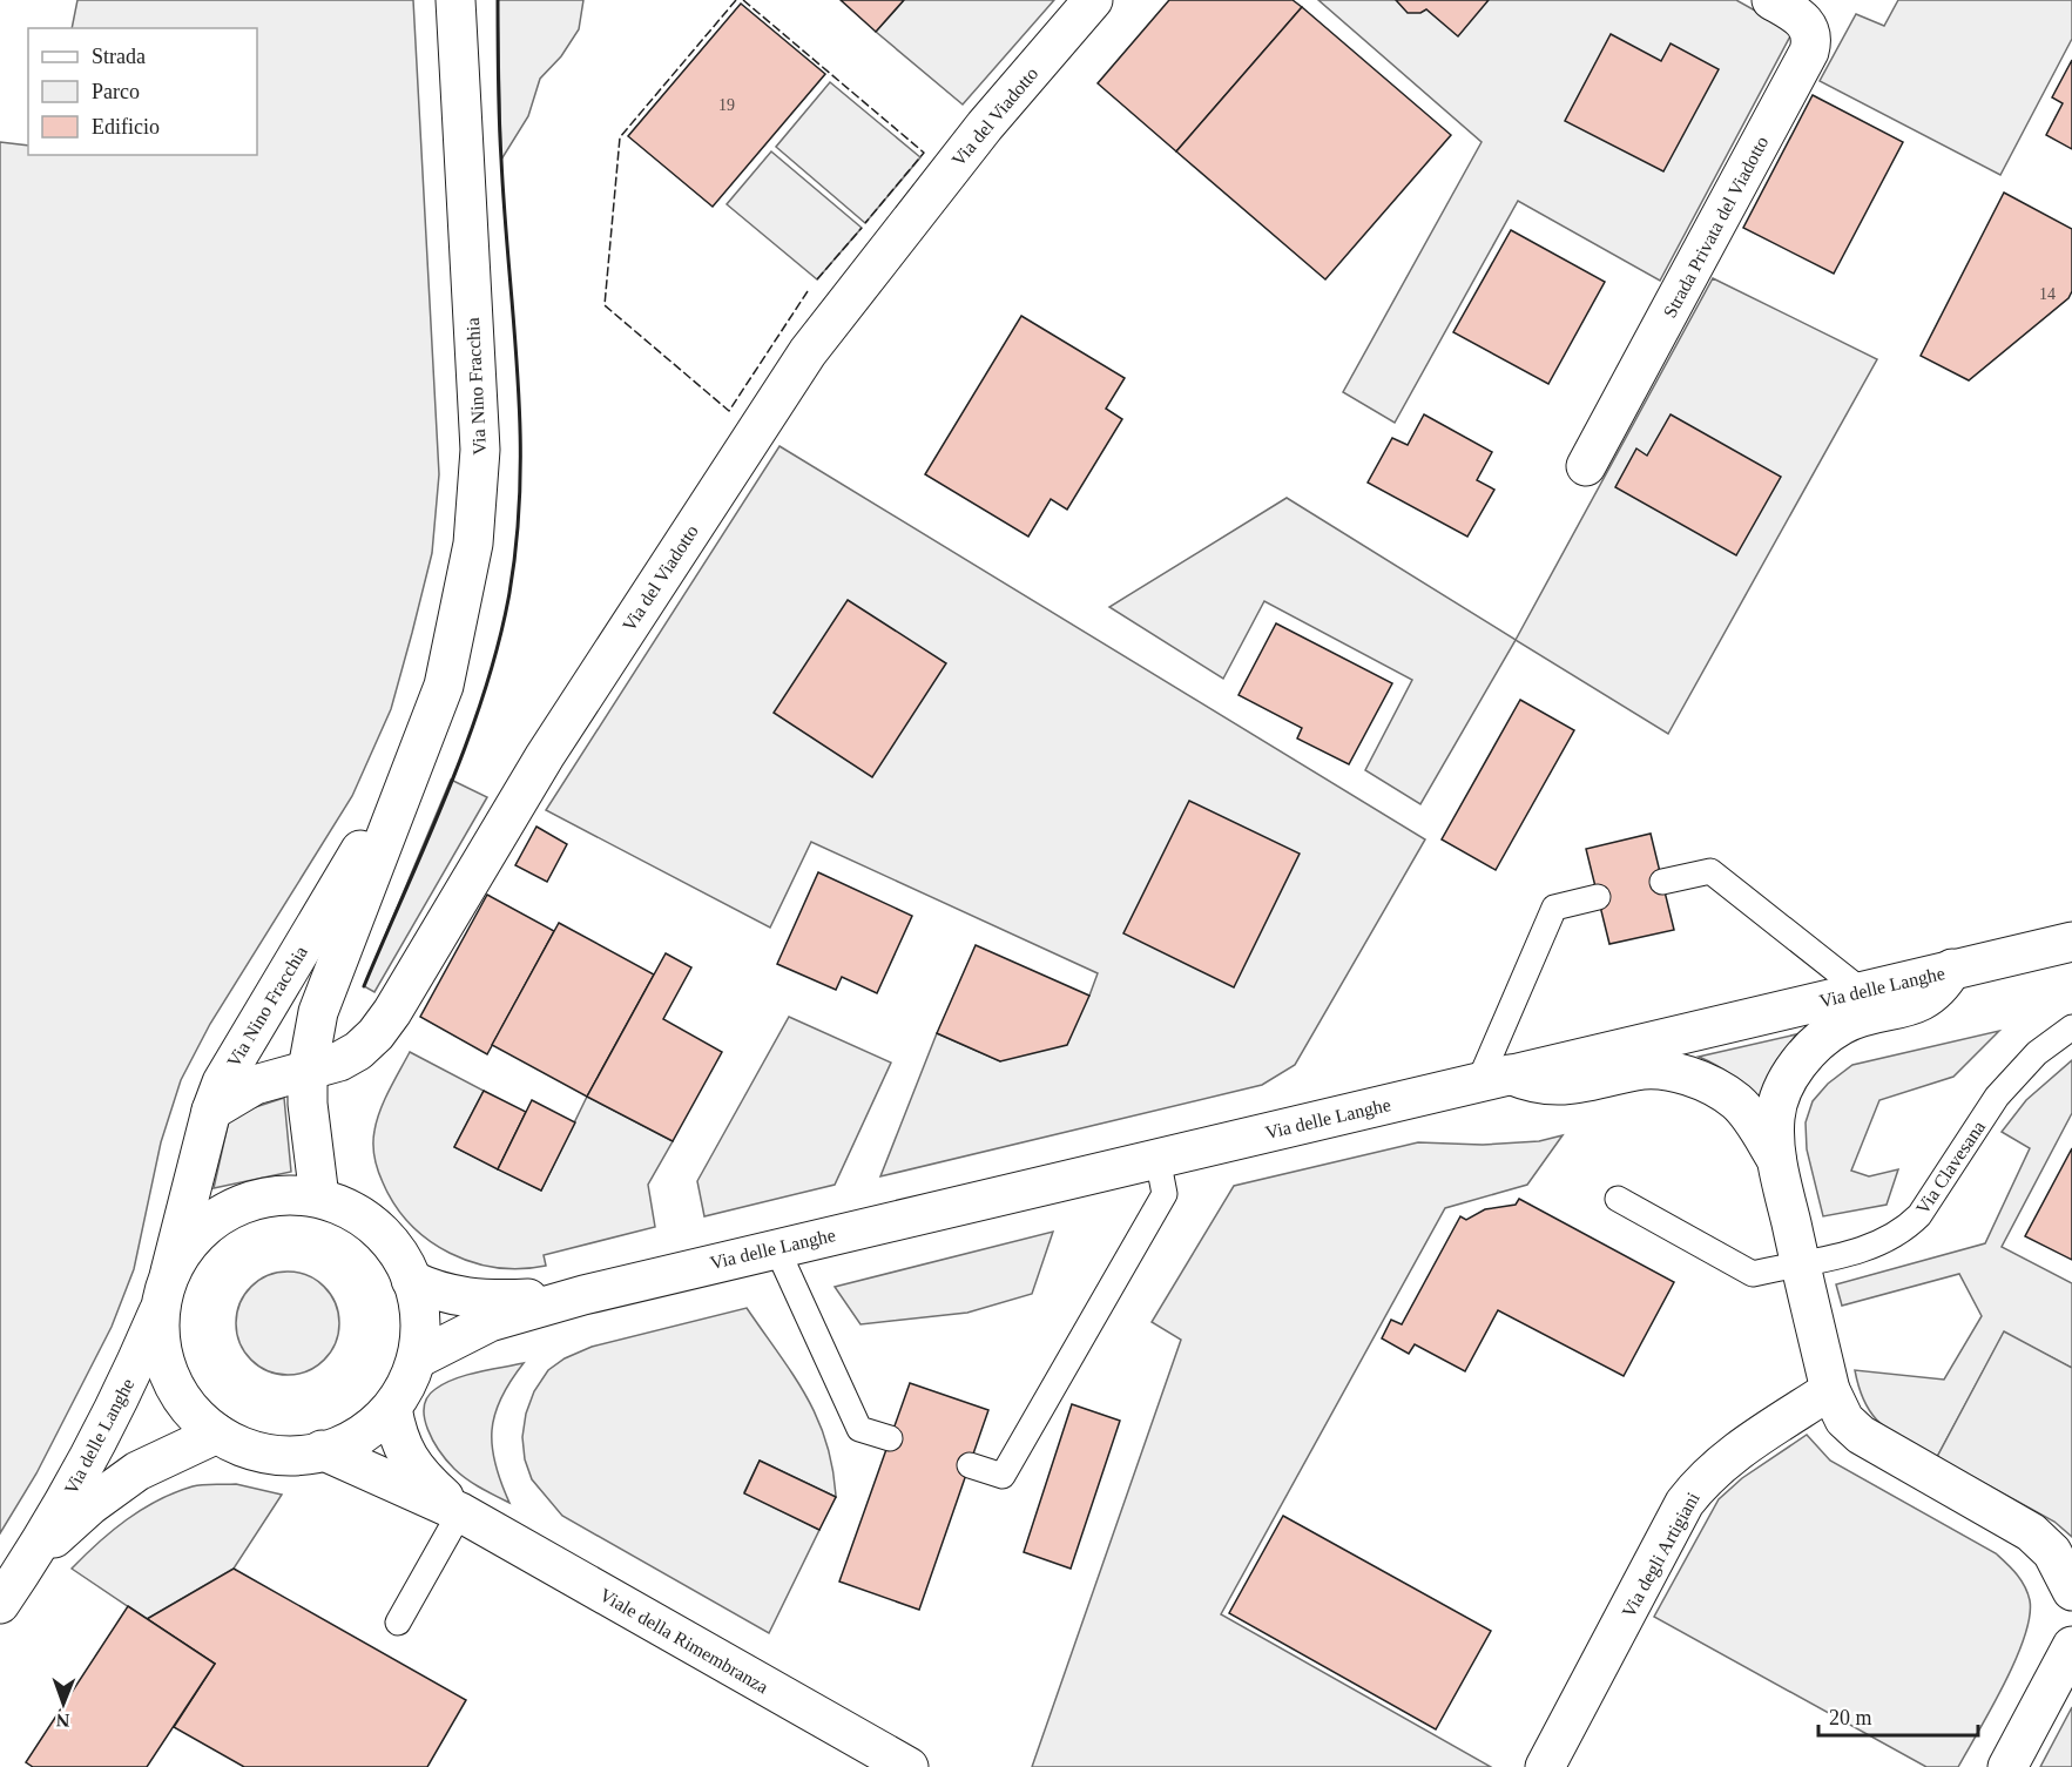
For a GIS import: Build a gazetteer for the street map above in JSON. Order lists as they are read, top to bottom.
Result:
{
  "streets": {
    "street": [
      "Via del Viadotto",
      "Strada Privata del Viadotto",
      "Via Nino Fracchia",
      "Via delle Langhe",
      "Via degli Artigiani",
      "Viale della Rimembranza"
    ],
    "lane": ["Via Clavesana"]
  },
  "crossings": [
    ["Via del Viadotto", "Via Nino Fracchia"],
    ["Via Nino Fracchia", "Via delle Langhe"]
  ],
  "house_numbers": ["19", "14"],
  "legend": ["Strada", "Parco", "Edificio"],
  "scale_bar": "20 m",
  "north": "bottom"
}
